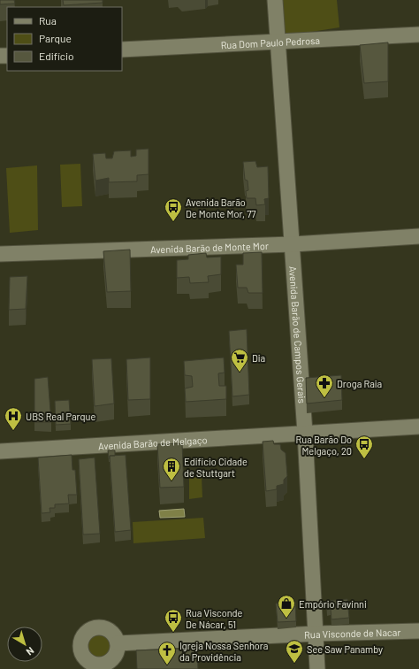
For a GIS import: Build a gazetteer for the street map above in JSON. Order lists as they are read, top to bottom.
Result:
{
  "streets": {
    "street": [
      "Rua Dom Paulo Pedrosa",
      "Avenida Barão de Monte Mor",
      "Avenida Barão de Campos Gerais",
      "Avenida Barão de Melgaço",
      "Rua Visconde de Nacar"
    ]
  },
  "crossings": [
    ["Rua Dom Paulo Pedrosa", "Avenida Barão de Campos Gerais"],
    ["Avenida Barão de Monte Mor", "Avenida Barão de Campos Gerais"],
    ["Avenida Barão de Campos Gerais", "Avenida Barão de Melgaço"],
    ["Avenida Barão de Campos Gerais", "Rua Visconde de Nacar"]
  ],
  "places": {
    "bus stop": ["Avenida Barão De Monte Mor, 77", "Rua Barão Do Melgaço, 20", "Rua Visconde De Nácar, 51"],
    "supermarket": ["Dia"],
    "pharmacy": ["Droga Raia"],
    "hospital": ["UBS Real Parque"],
    "building": ["Edificio Cidade de Stuttgart"],
    "shop": ["Empório Favinni"],
    "school or university": ["See Saw Panamby"],
    "church": ["Igreja Nossa Senhora da Providência"]
  },
  "legend": ["Rua", "Parque", "Edifício"],
  "north": "bottom right"
}
